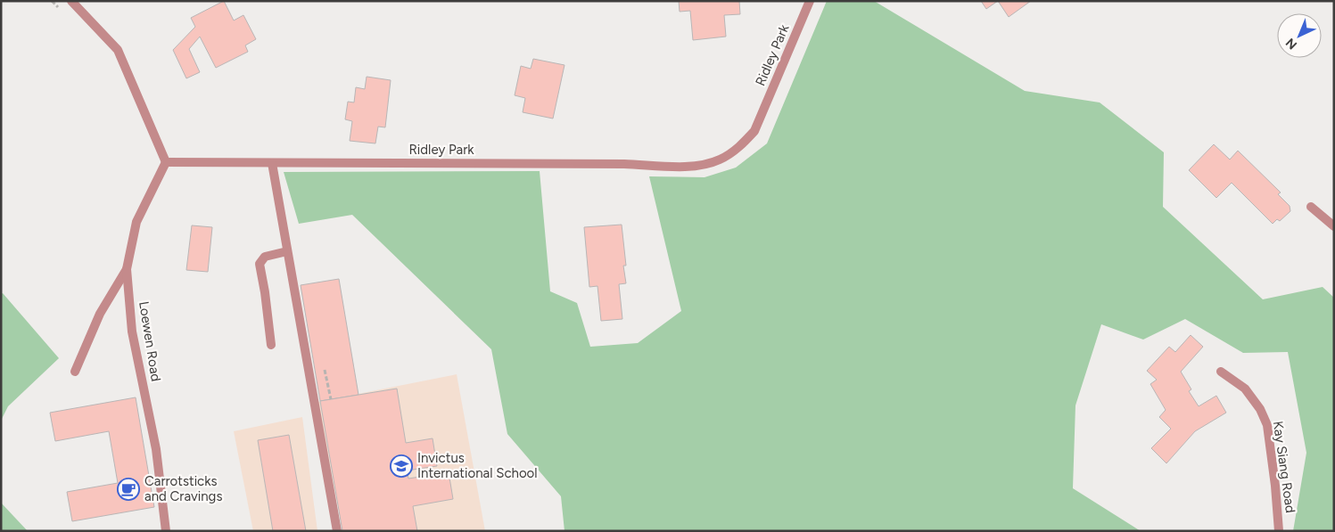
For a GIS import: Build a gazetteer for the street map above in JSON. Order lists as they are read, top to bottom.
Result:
{
  "streets": {
    "street": ["Ridley Park", "Loewen Road", "Kay Siang Road"]
  },
  "crossings": [
    ["Ridley Park", "Loewen Road"]
  ],
  "places": {
    "school or university": ["Invictus International School"],
    "cafe": ["Carrotsticks and Cravings"]
  },
  "north": "bottom left"
}
